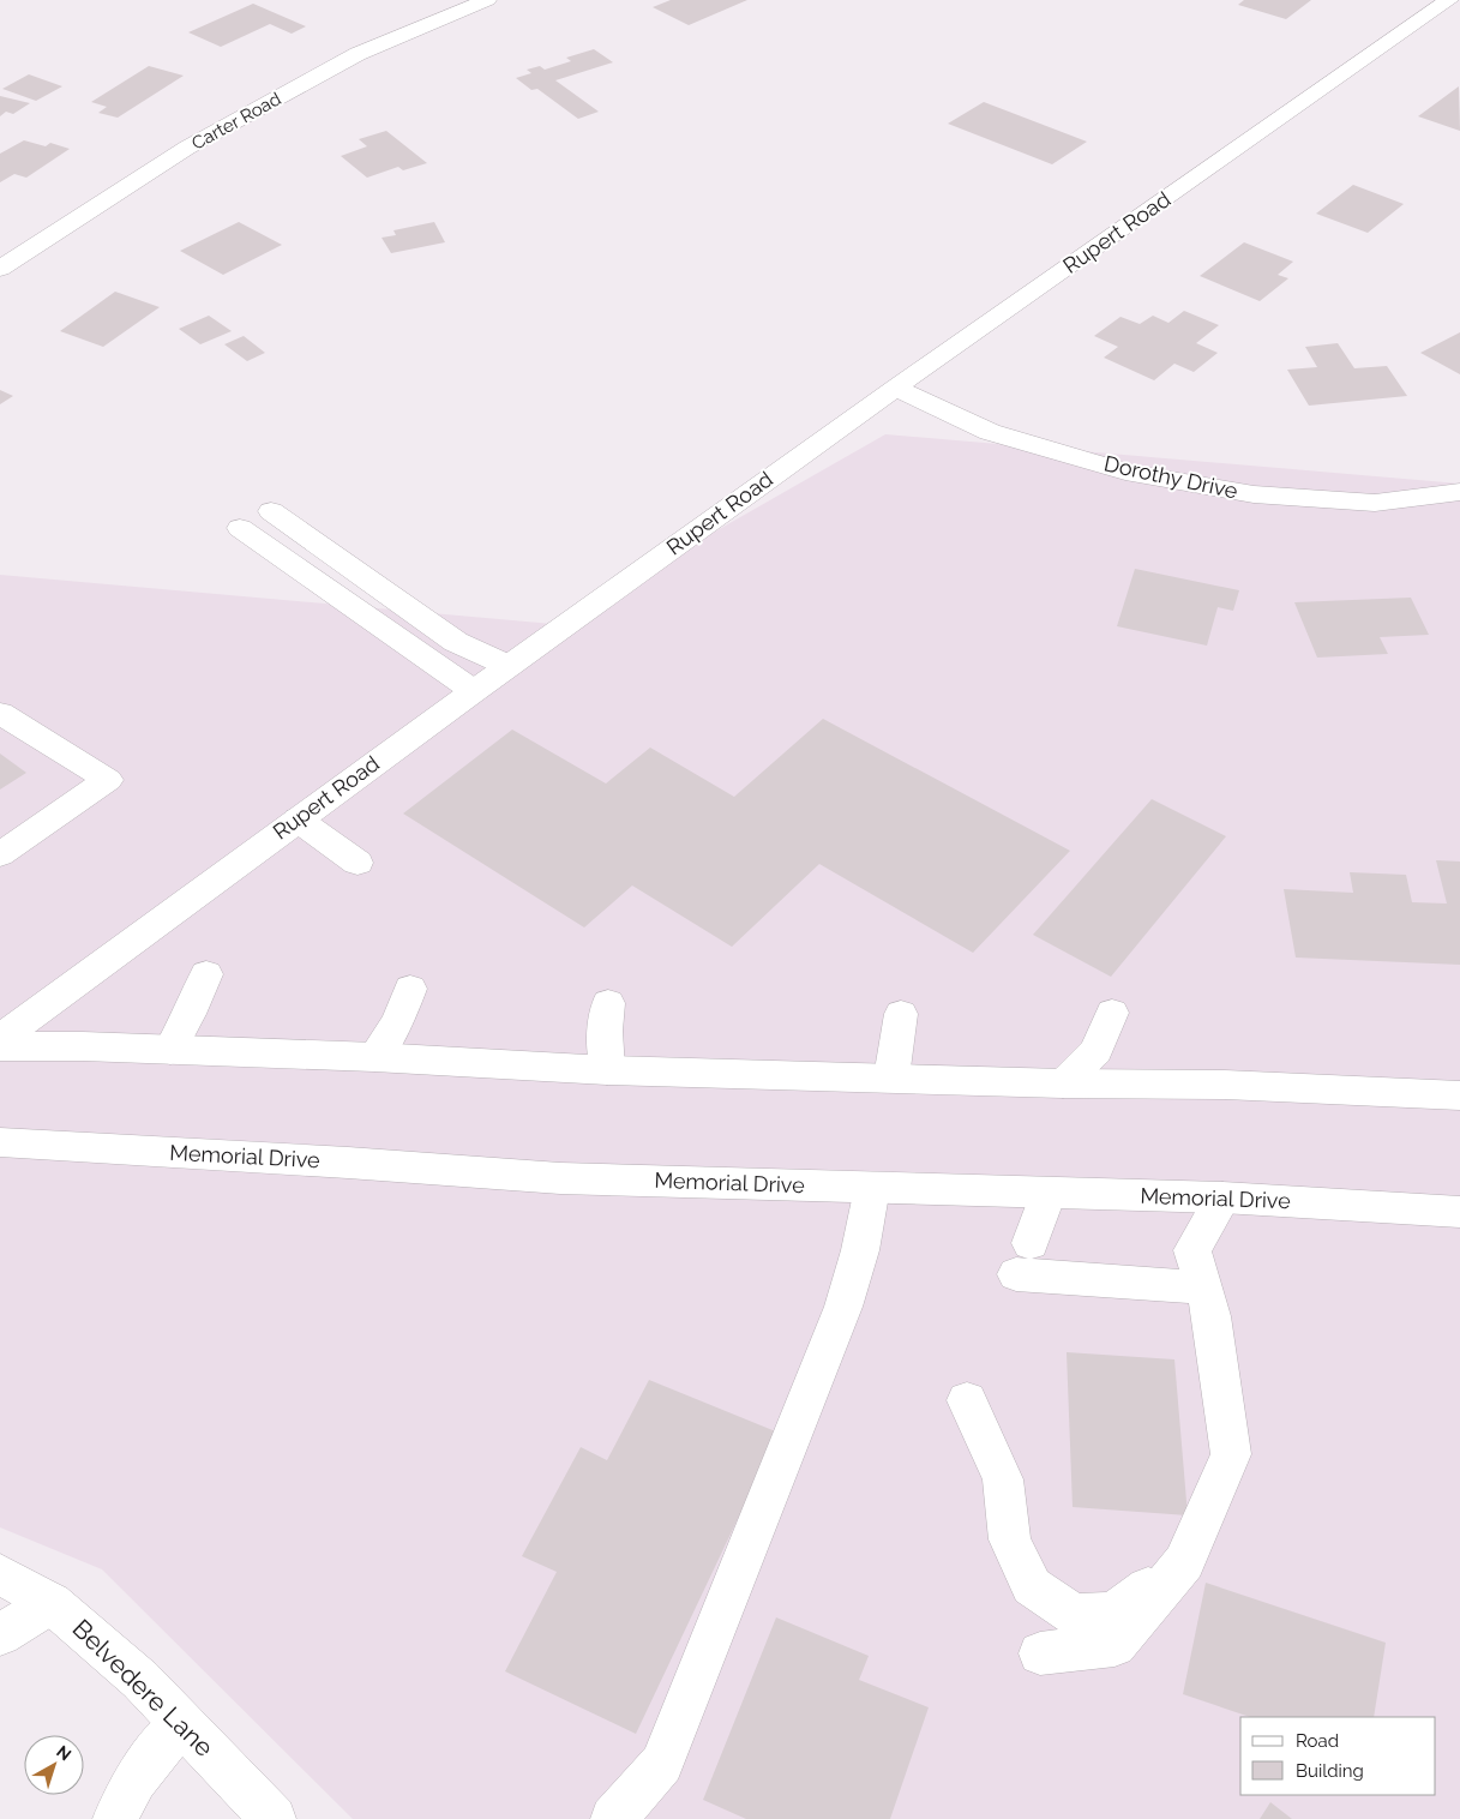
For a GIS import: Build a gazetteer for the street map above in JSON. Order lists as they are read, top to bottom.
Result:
{
  "streets": {
    "street": [
      "Carter Road",
      "Rupert Road",
      "Dorothy Drive",
      "Memorial Drive",
      "Belvedere Lane"
    ]
  },
  "crossings": [
    ["Rupert Road", "Dorothy Drive"]
  ],
  "legend": ["Road", "Building"],
  "north": "top right"
}
